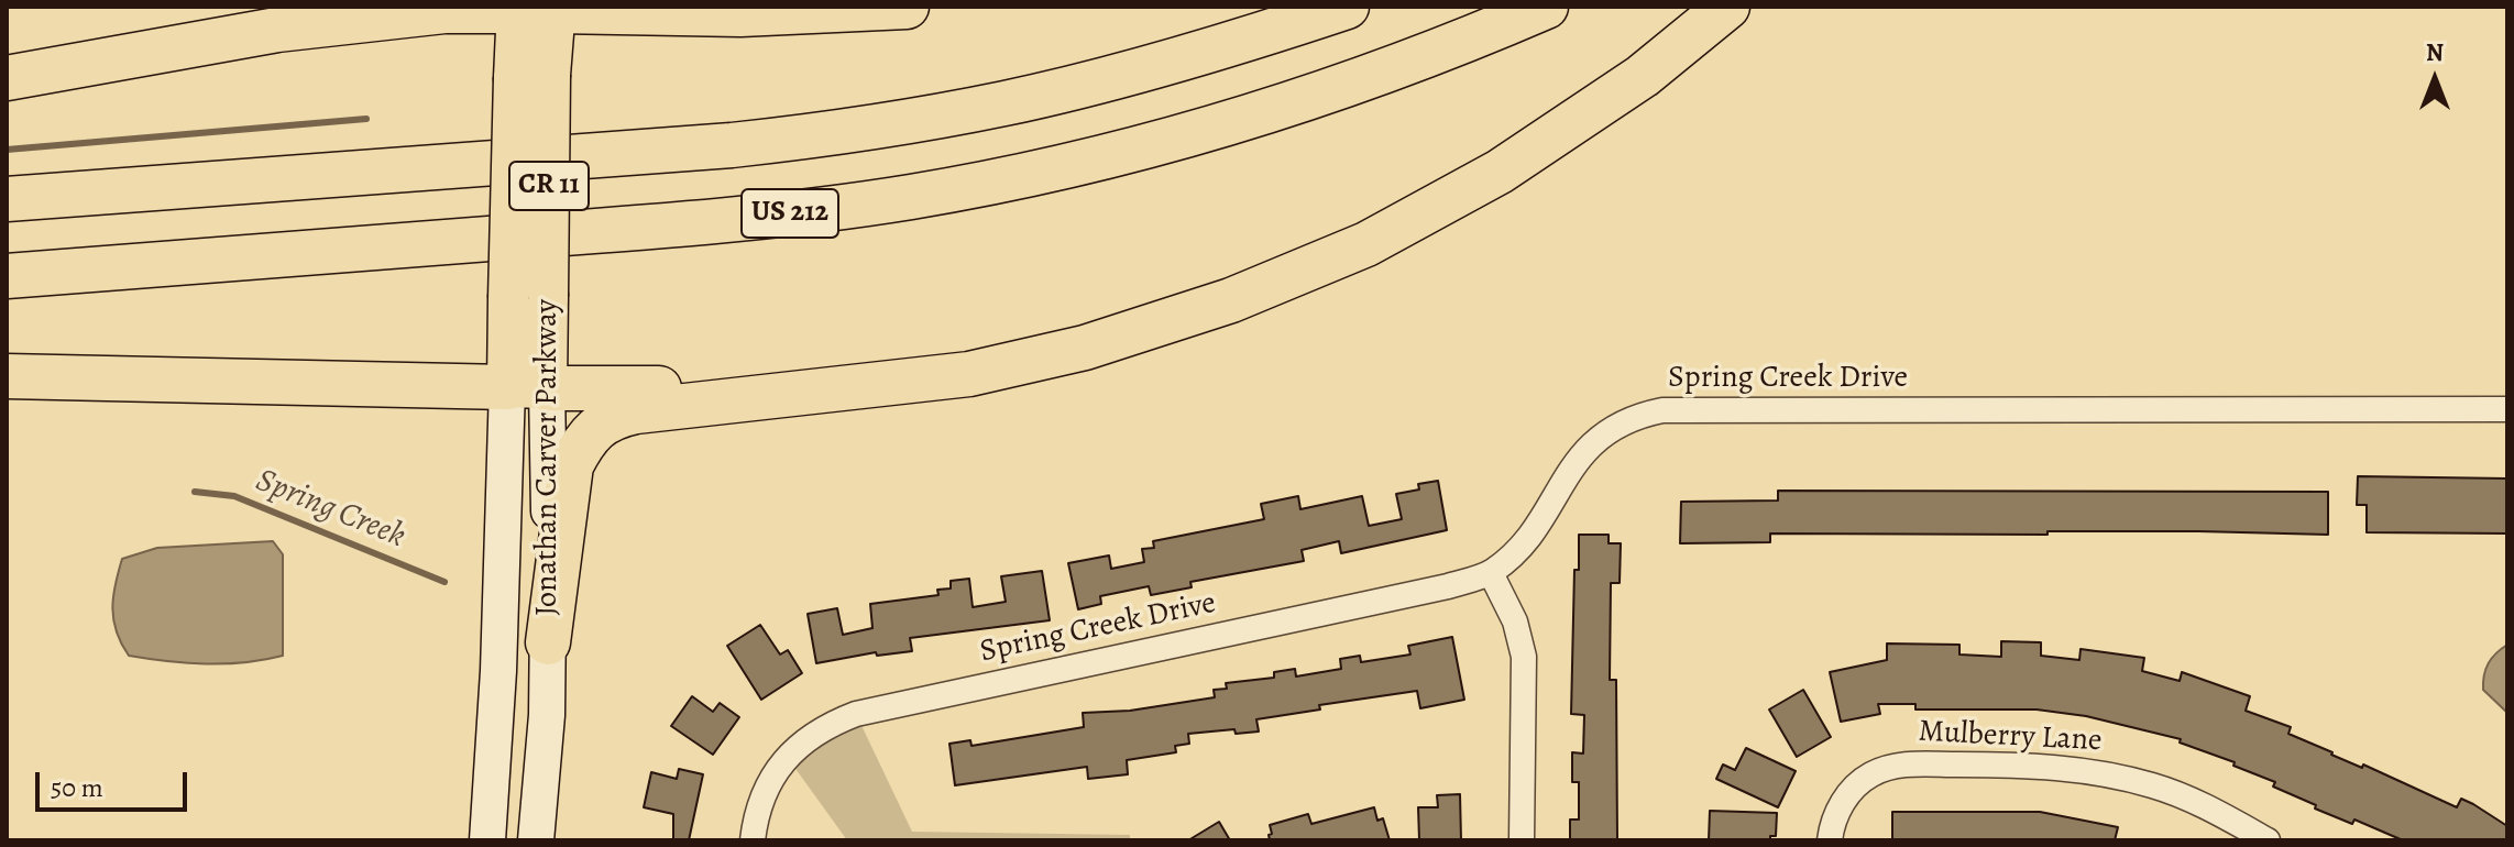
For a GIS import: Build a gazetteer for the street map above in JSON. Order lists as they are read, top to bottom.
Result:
{
  "streets": {
    "highway": ["US 212"],
    "main road": ["CR 11", "Jonathan Carver Parkway"],
    "street": ["Spring Creek Drive", "Mulberry Lane"]
  },
  "crossings": [
    ["CR 11", "Jonathan Carver Parkway"]
  ],
  "water": ["Spring Creek"],
  "scale_bar": "50 m",
  "north": "top"
}
